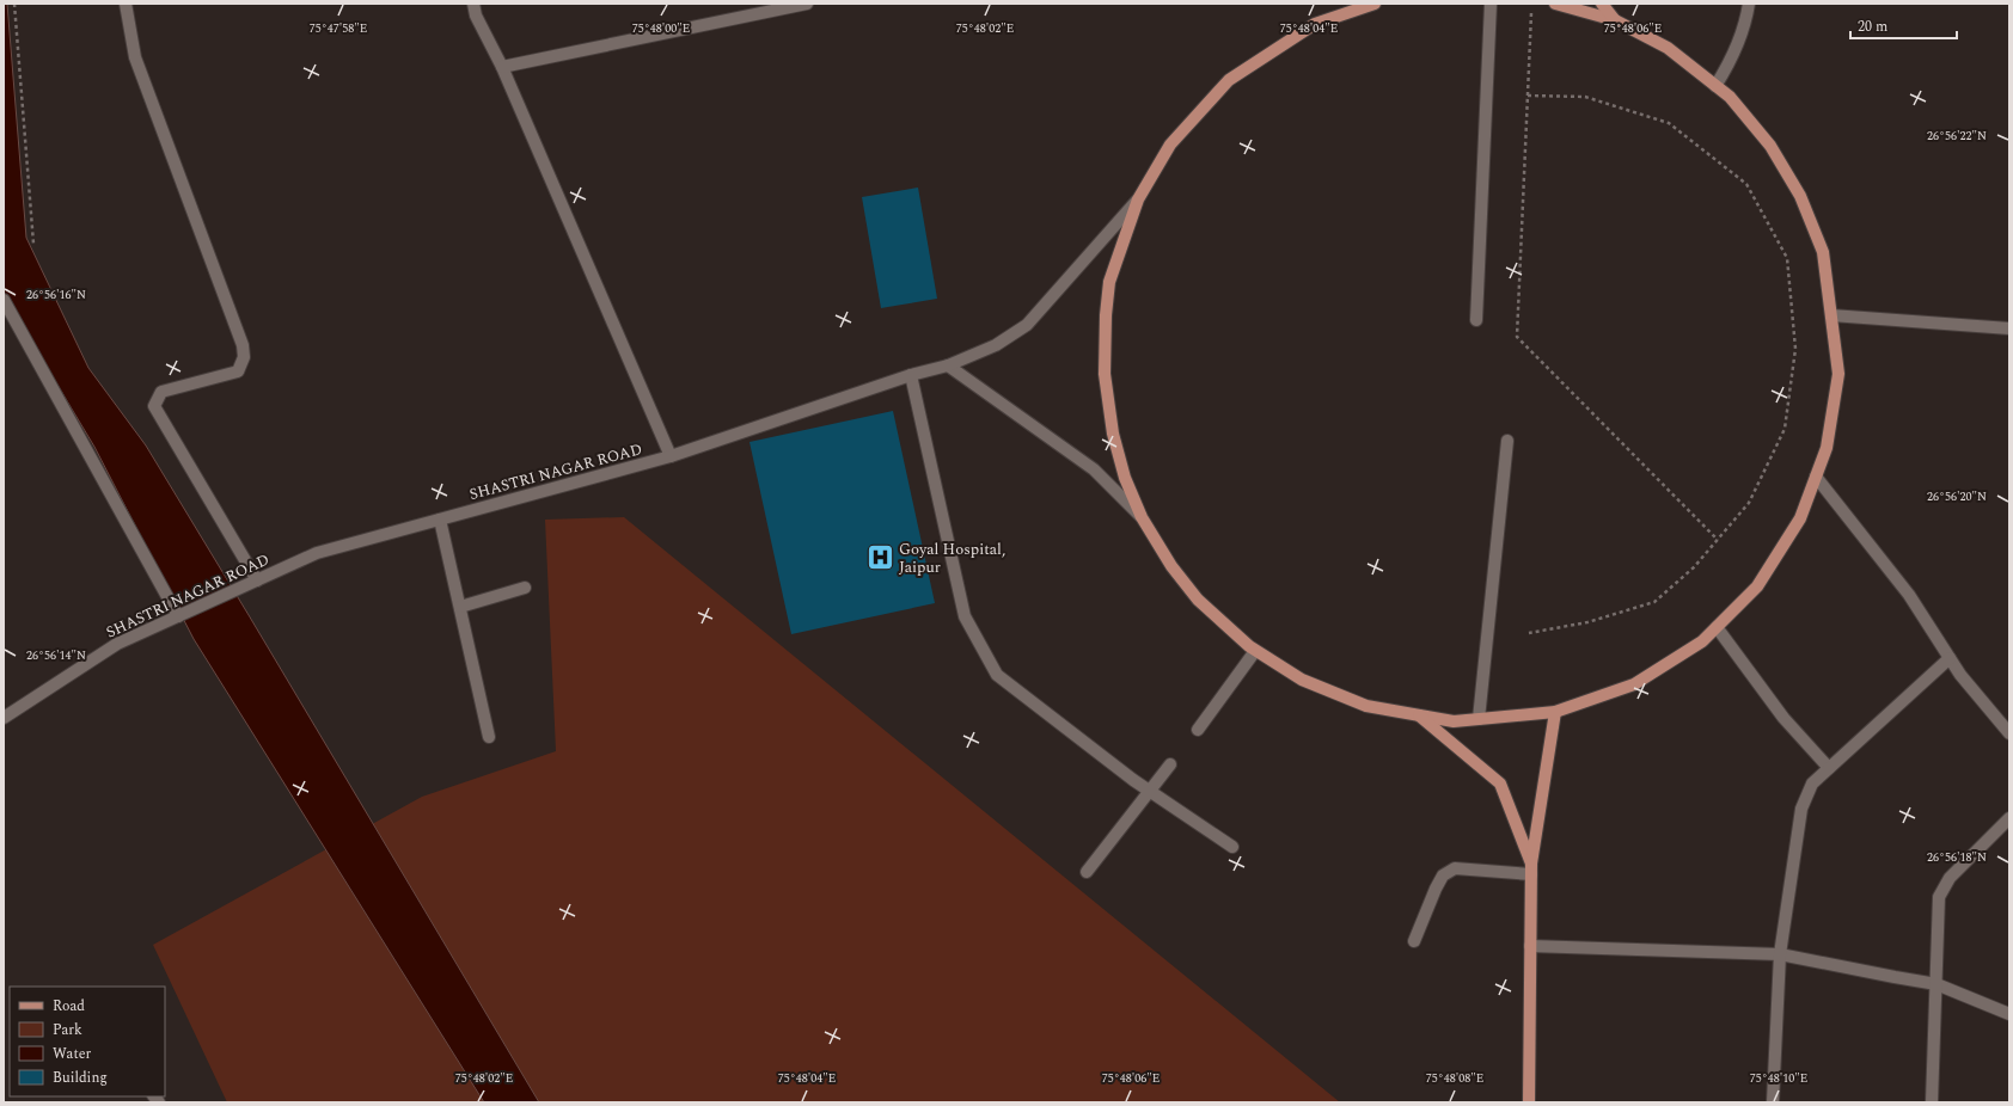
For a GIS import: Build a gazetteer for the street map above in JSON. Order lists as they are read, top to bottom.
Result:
{
  "streets": {
    "street": ["SHASTRI NAGAR ROAD"]
  },
  "places": {
    "hospital": ["Goyal Hospital, Jaipur"]
  },
  "legend": [
    "Road",
    "Park",
    "Water",
    "Building"
  ],
  "scale_bar": "20 m",
  "coordinates": [
    "75°47'58\"E",
    "75°48'00\"E",
    "75°48'02\"E",
    "75°48'04\"E",
    "75°48'06\"E",
    "26°56'22\"N",
    "26°56'16\"N",
    "26°56'20\"N",
    "26°56'14\"N",
    "26°56'18\"N",
    "75°48'08\"E",
    "75°48'10\"E"
  ]
}
